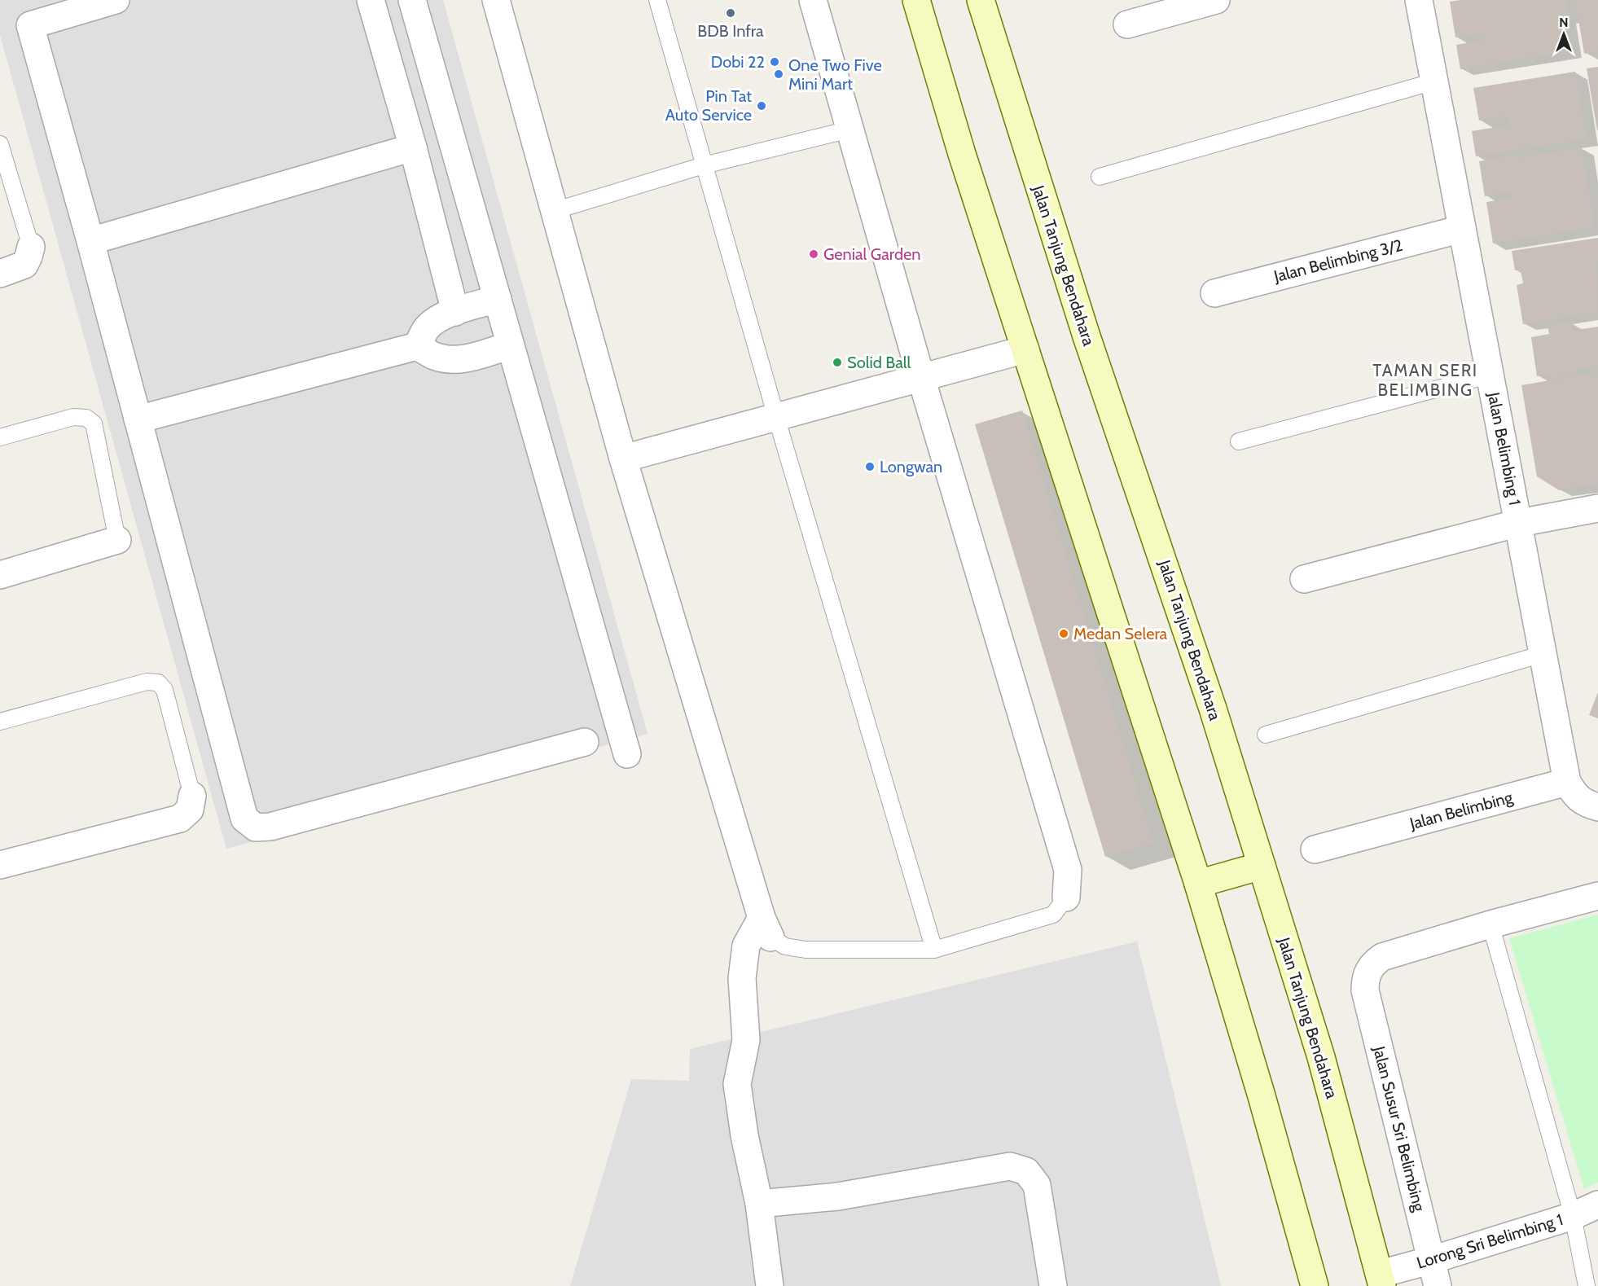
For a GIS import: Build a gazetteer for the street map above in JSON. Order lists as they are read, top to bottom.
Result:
{
  "streets": {
    "main road": ["Jalan Tanjung Bendahara"],
    "street": [
      "Jalan Belimbing 3/2",
      "Jalan Belimbing 1",
      "Jalan Belimbing",
      "Jalan Susur Sri Belimbing",
      "Lorong Sri Belimbing 1"
    ]
  },
  "crossings": [
    ["Jalan Belimbing 3/2", "Jalan Belimbing 1"],
    ["Jalan Tanjung Bendahara", "Lorong Sri Belimbing 1"],
    ["Jalan Belimbing 1", "Jalan Belimbing"],
    ["Jalan Susur Sri Belimbing", "Lorong Sri Belimbing 1"]
  ],
  "districts": ["TAMAN SERI BELIMBING"],
  "places": [
    "BDB Infra",
    "Dobi 22",
    "One Two Five Mini Mart",
    "Pin Tat Auto Service",
    "Genial Garden",
    "Solid Ball",
    "Longwan",
    "Medan Selera"
  ],
  "north": "top"
}
